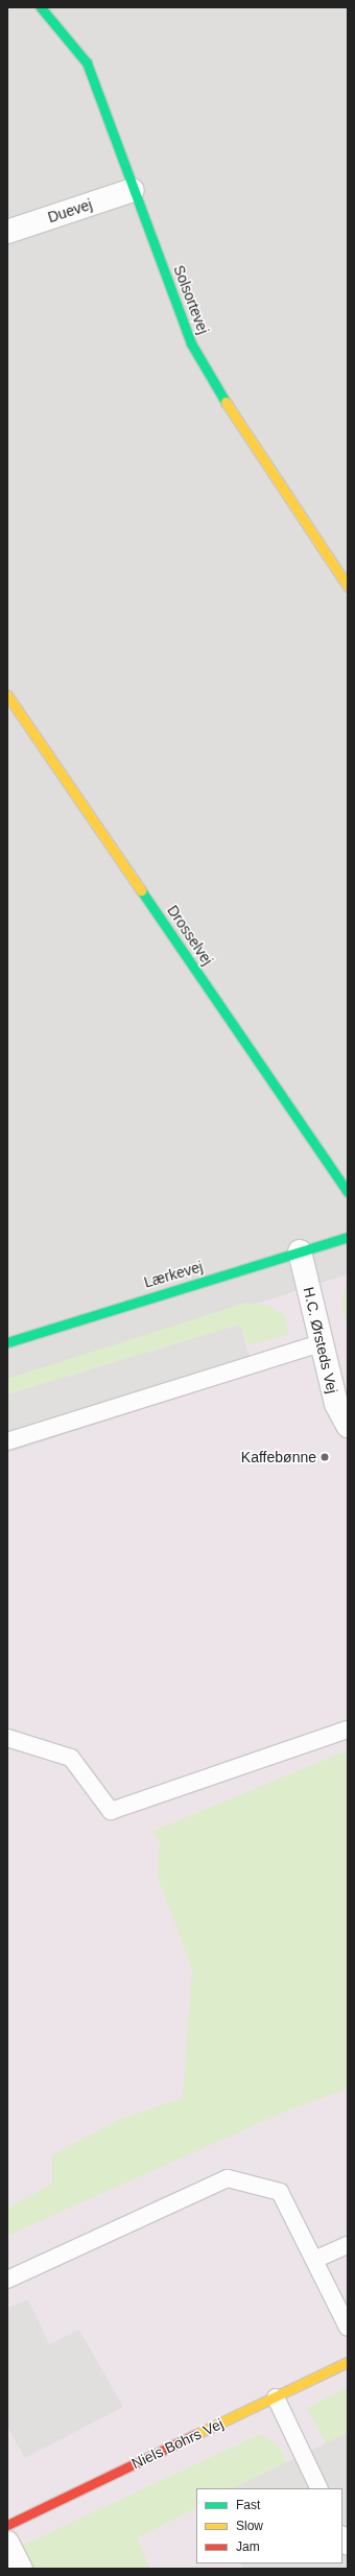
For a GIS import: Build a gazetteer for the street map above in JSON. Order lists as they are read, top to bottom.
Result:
{
  "streets": {
    "street": [
      "Duevej",
      "Solsortevej",
      "Drosselvej",
      "Lærkevej",
      "H.C. Ørsteds Vej",
      "Niels Bohrs Vej"
    ]
  },
  "crossings": [
    ["Duevej", "Solsortevej"],
    ["Lærkevej", "H.C. Ørsteds Vej"]
  ],
  "places": ["Kaffebønne"],
  "legend": ["Fast", "Slow", "Jam"]
}
